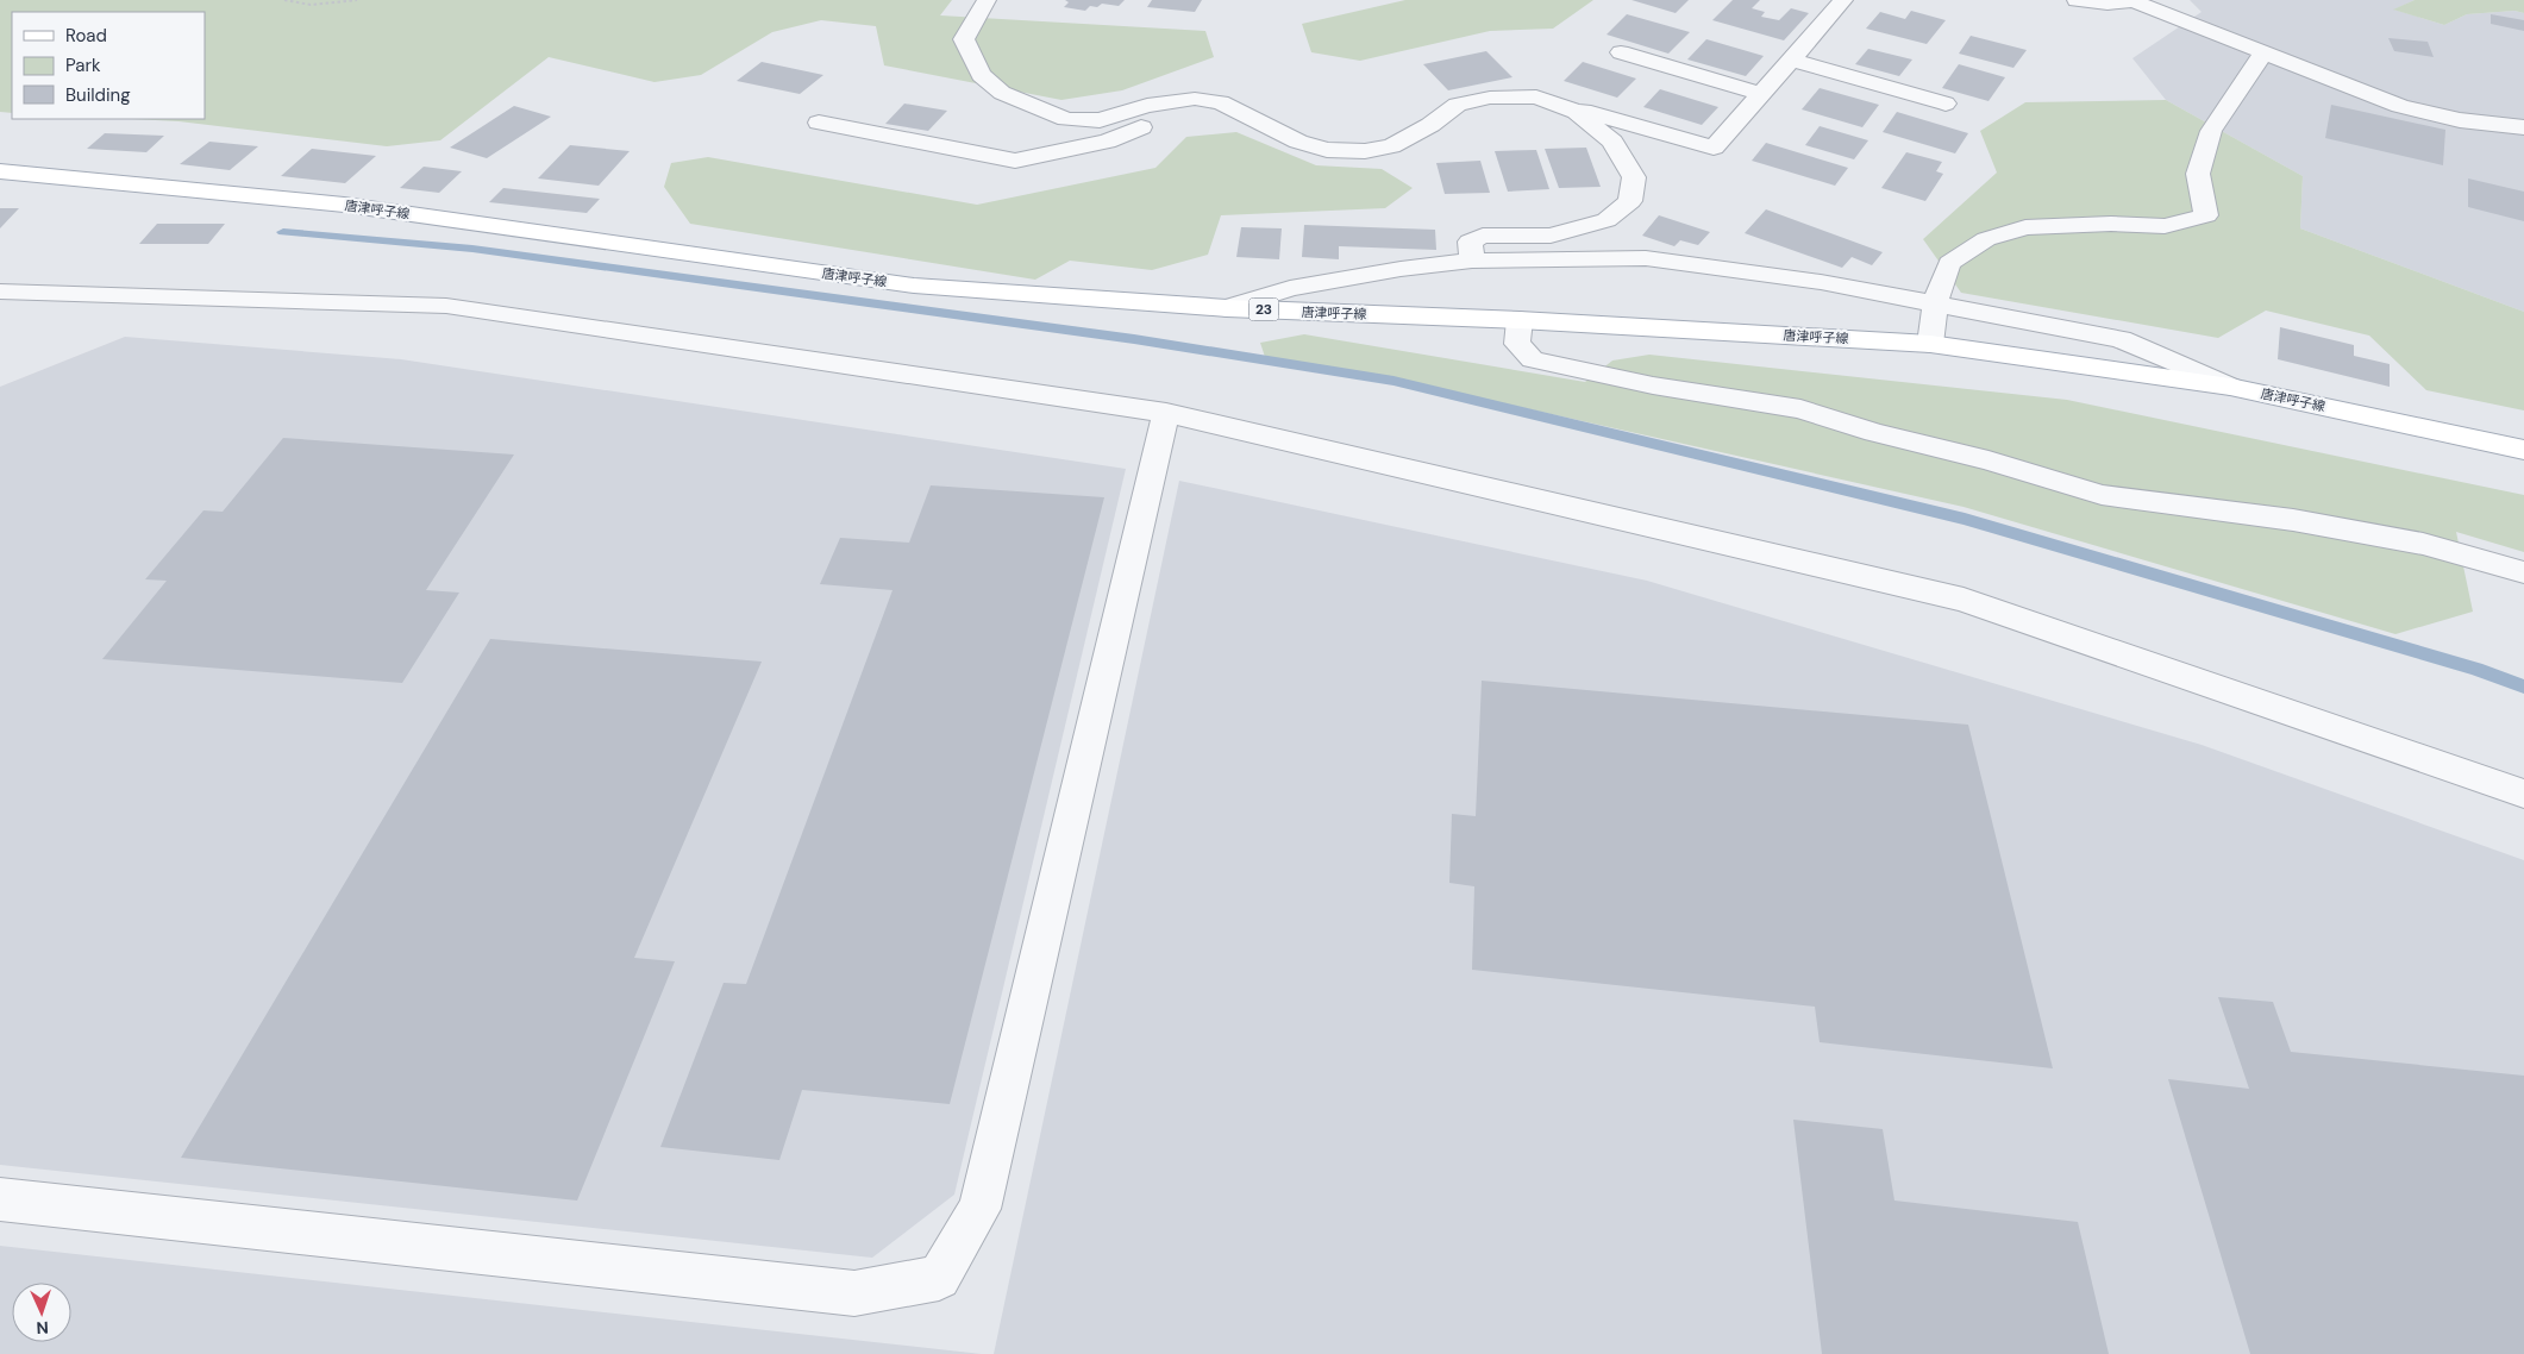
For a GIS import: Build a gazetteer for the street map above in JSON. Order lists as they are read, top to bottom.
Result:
{
  "streets": {
    "main road": ["唐津呼子線", "23"]
  },
  "legend": ["Road", "Park", "Building"],
  "north": "bottom"
}
